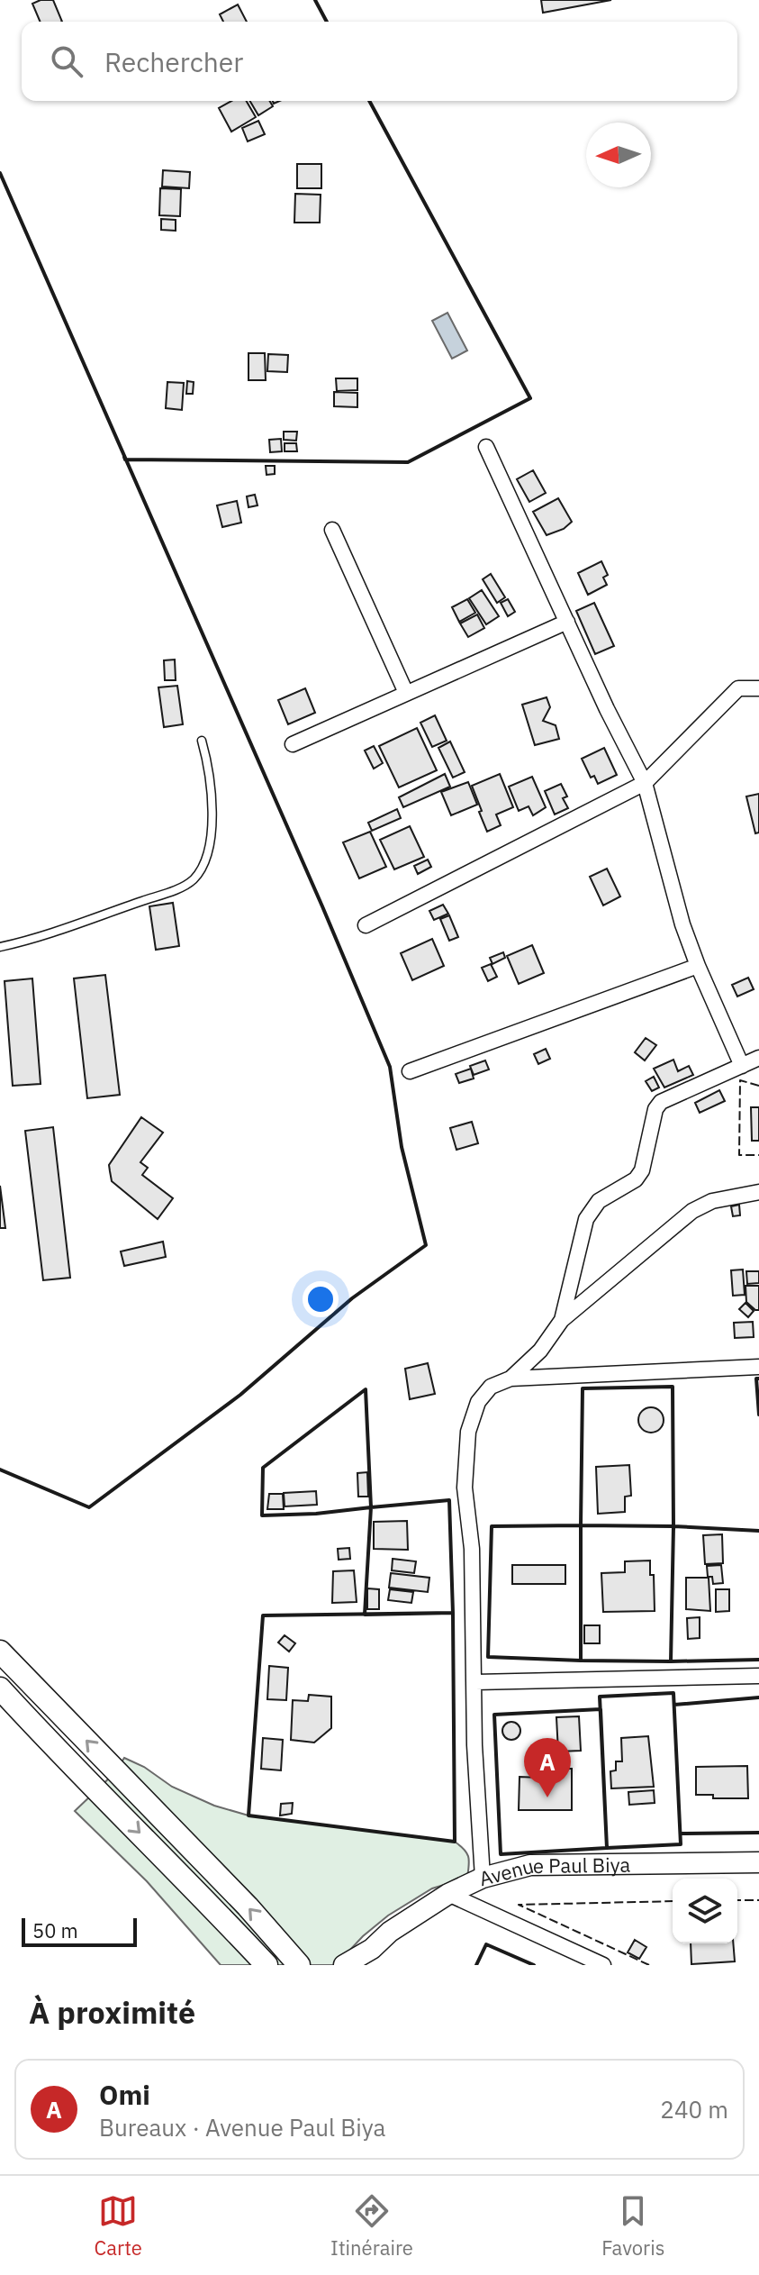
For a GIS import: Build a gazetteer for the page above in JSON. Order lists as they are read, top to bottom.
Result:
{
  "streets": {
    "main road": ["Avenue Paul Biya"]
  },
  "scale_bar": "50 m",
  "north": "left",
  "page": {
    "search": "Rechercher",
    "pins": "A",
    "scale": "50 m",
    "heading": "À proximité",
    "list": [
      {
        "mark": "A",
        "name": "Omi",
        "note": "Bureaux · Avenue Paul Biya",
        "value": "240 m"
      }
    ],
    "nav": ["Carte", "Itinéraire", "Favoris"]
  }
}
